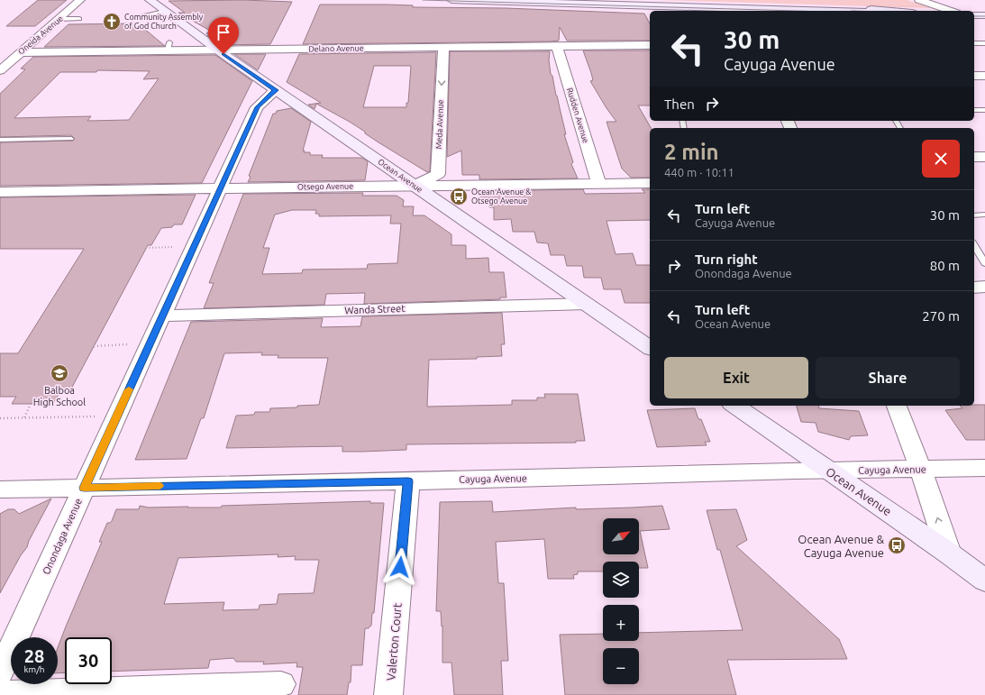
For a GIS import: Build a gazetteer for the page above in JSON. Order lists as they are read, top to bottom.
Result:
{
  "streets": {
    "main road": ["Ocean Avenue"],
    "street": [
      "Oneida Avenue",
      "Delano Avenue",
      "Rudden Avenue",
      "Meda Avenue",
      "Otsego Avenue",
      "Wanda Street",
      "Cayuga Avenue",
      "Onondaga Avenue",
      "Valerton Court"
    ]
  },
  "crossings": [
    ["Oneida Avenue", "Delano Avenue"],
    ["Delano Avenue", "Rudden Avenue"],
    ["Delano Avenue", "Meda Avenue"],
    ["Delano Avenue", "Ocean Avenue"],
    ["Rudden Avenue", "Otsego Avenue"],
    ["Meda Avenue", "Ocean Avenue"],
    ["Meda Avenue", "Otsego Avenue"],
    ["Ocean Avenue", "Otsego Avenue"],
    ["Ocean Avenue", "Wanda Street"],
    ["Ocean Avenue", "Cayuga Avenue"],
    ["Ocean Avenue", "Onondaga Avenue"],
    ["Otsego Avenue", "Onondaga Avenue"],
    ["Wanda Street", "Onondaga Avenue"],
    ["Cayuga Avenue", "Onondaga Avenue"],
    ["Cayuga Avenue", "Valerton Court"]
  ],
  "one_way": ["Meda Avenue"],
  "places": {
    "church": ["Community Assembly of God Church"],
    "bus stop": ["Ocean Avenue & Otsego Avenue", "Ocean Avenue & Cayuga Avenue"],
    "school or university": ["Balboa High School"]
  },
  "north": "top right",
  "page": {
    "turn": ["30 m", "Cayuga Avenue"],
    "then": "Then",
    "heading": ["2 min", "440 m · 10:11"],
    "list": [
      {
        "name": "Turn left",
        "note": "Cayuga Avenue",
        "value": "30 m"
      },
      {
        "name": "Turn right",
        "note": "Onondaga Avenue",
        "value": "80 m"
      },
      {
        "name": "Turn left",
        "note": "Ocean Avenue",
        "value": "270 m"
      }
    ],
    "buttons": ["Exit", "Share"],
    "map_buttons": ["+", "−"],
    "speed": "28 km/h",
    "limit": "30"
  }
}
